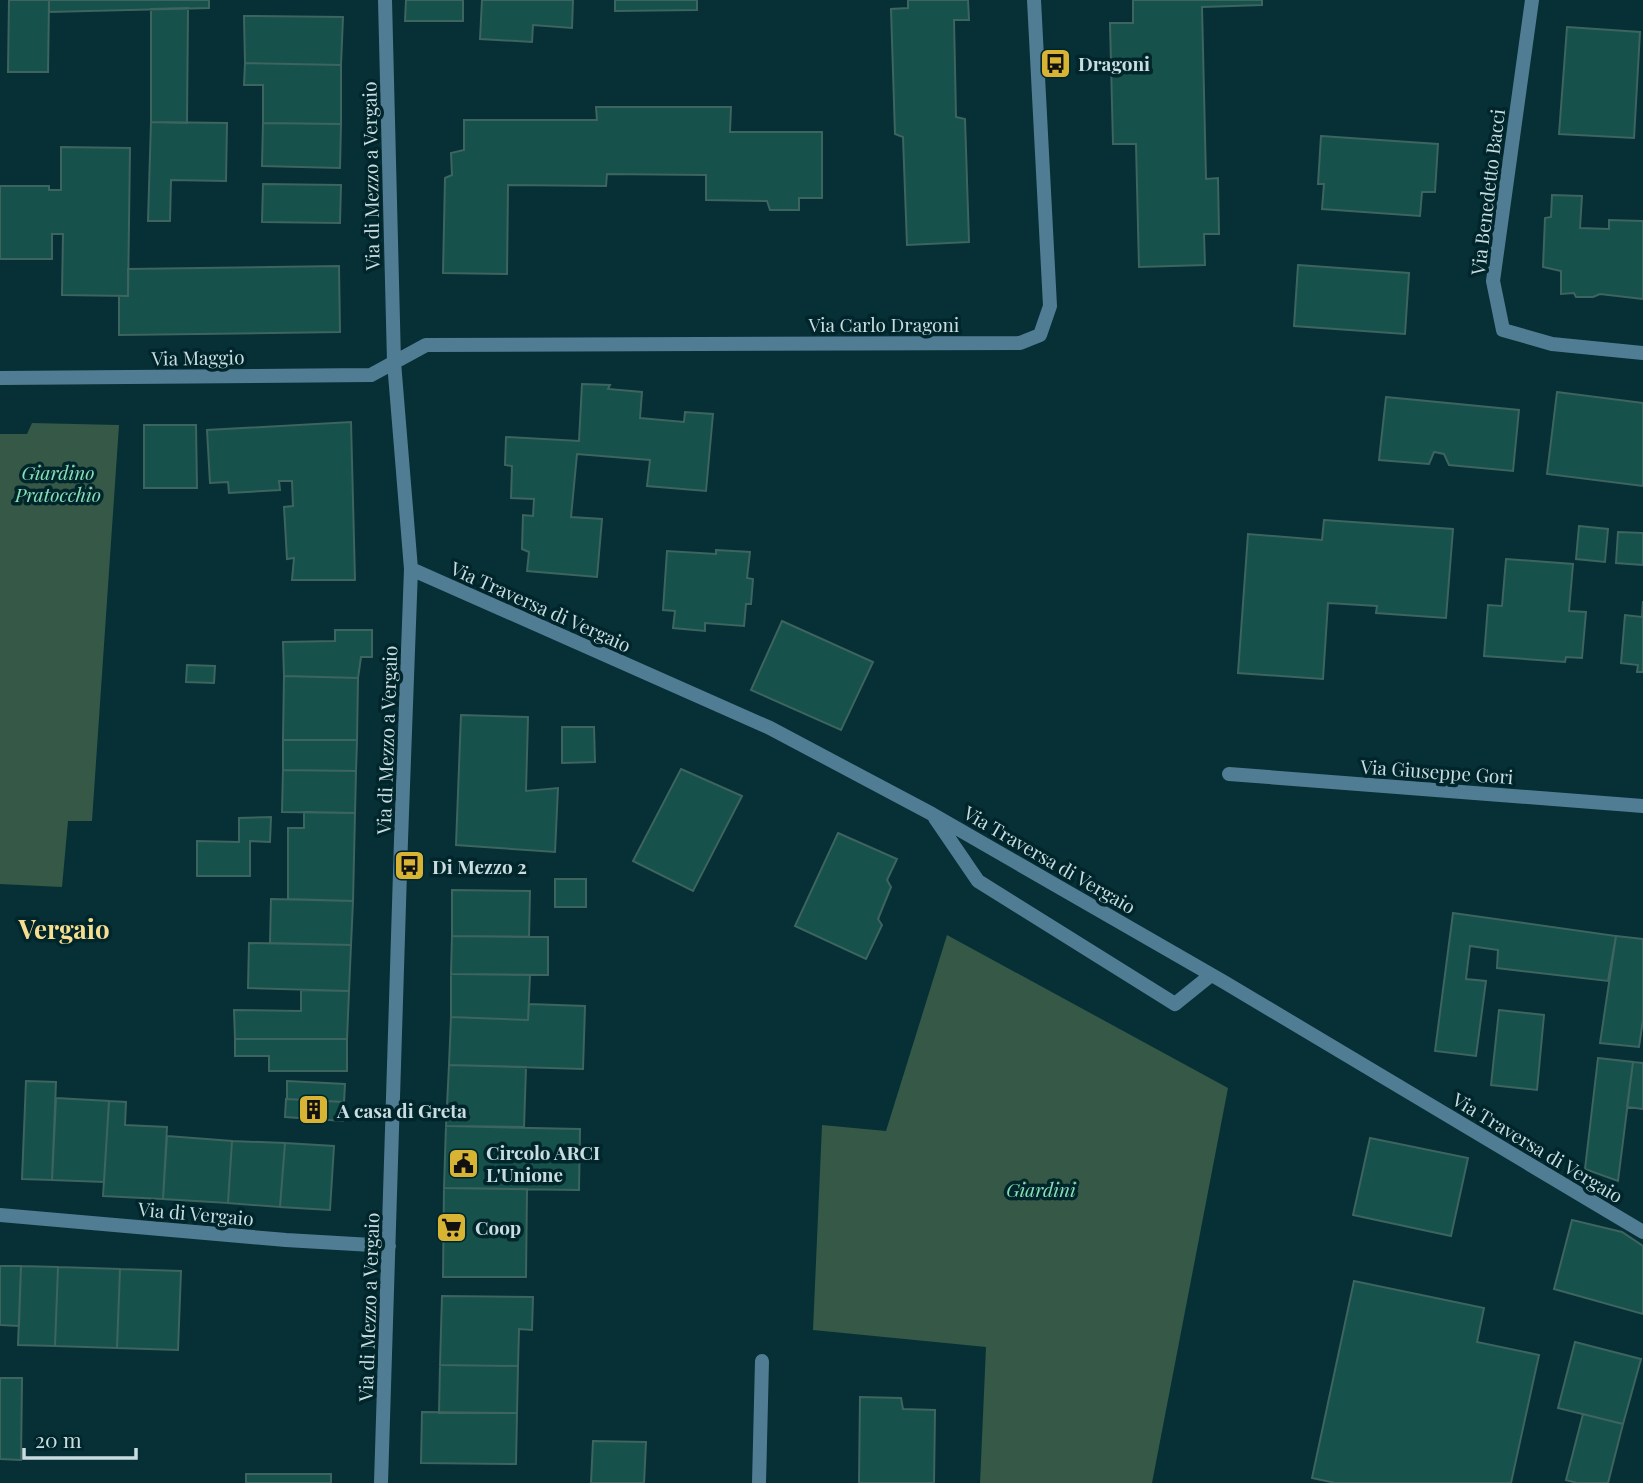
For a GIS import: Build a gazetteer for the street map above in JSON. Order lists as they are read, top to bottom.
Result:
{
  "streets": {
    "street": [
      "Via di Mezzo a Vergaio",
      "Via Benedetto Bacci",
      "Via Carlo Dragoni",
      "Via Maggio",
      "Via Traversa di Vergaio",
      "Via Giuseppe Gori",
      "Via di Vergaio"
    ]
  },
  "crossings": [
    ["Via di Mezzo a Vergaio", "Via Carlo Dragoni"],
    ["Via di Mezzo a Vergaio", "Via Maggio"],
    ["Via di Mezzo a Vergaio", "Via Traversa di Vergaio"],
    ["Via di Mezzo a Vergaio", "Via di Vergaio"],
    ["Via Carlo Dragoni", "Via Maggio"]
  ],
  "districts": ["Vergaio"],
  "parks": ["Giardino Pratocchio", "Giardini"],
  "places": {
    "bus stop": ["Dragoni", "Di Mezzo 2"],
    "building": ["A casa di Greta"],
    "public building": ["Circolo ARCI L'Unione"],
    "supermarket": ["Coop"]
  },
  "scale_bar": "20 m"
}
